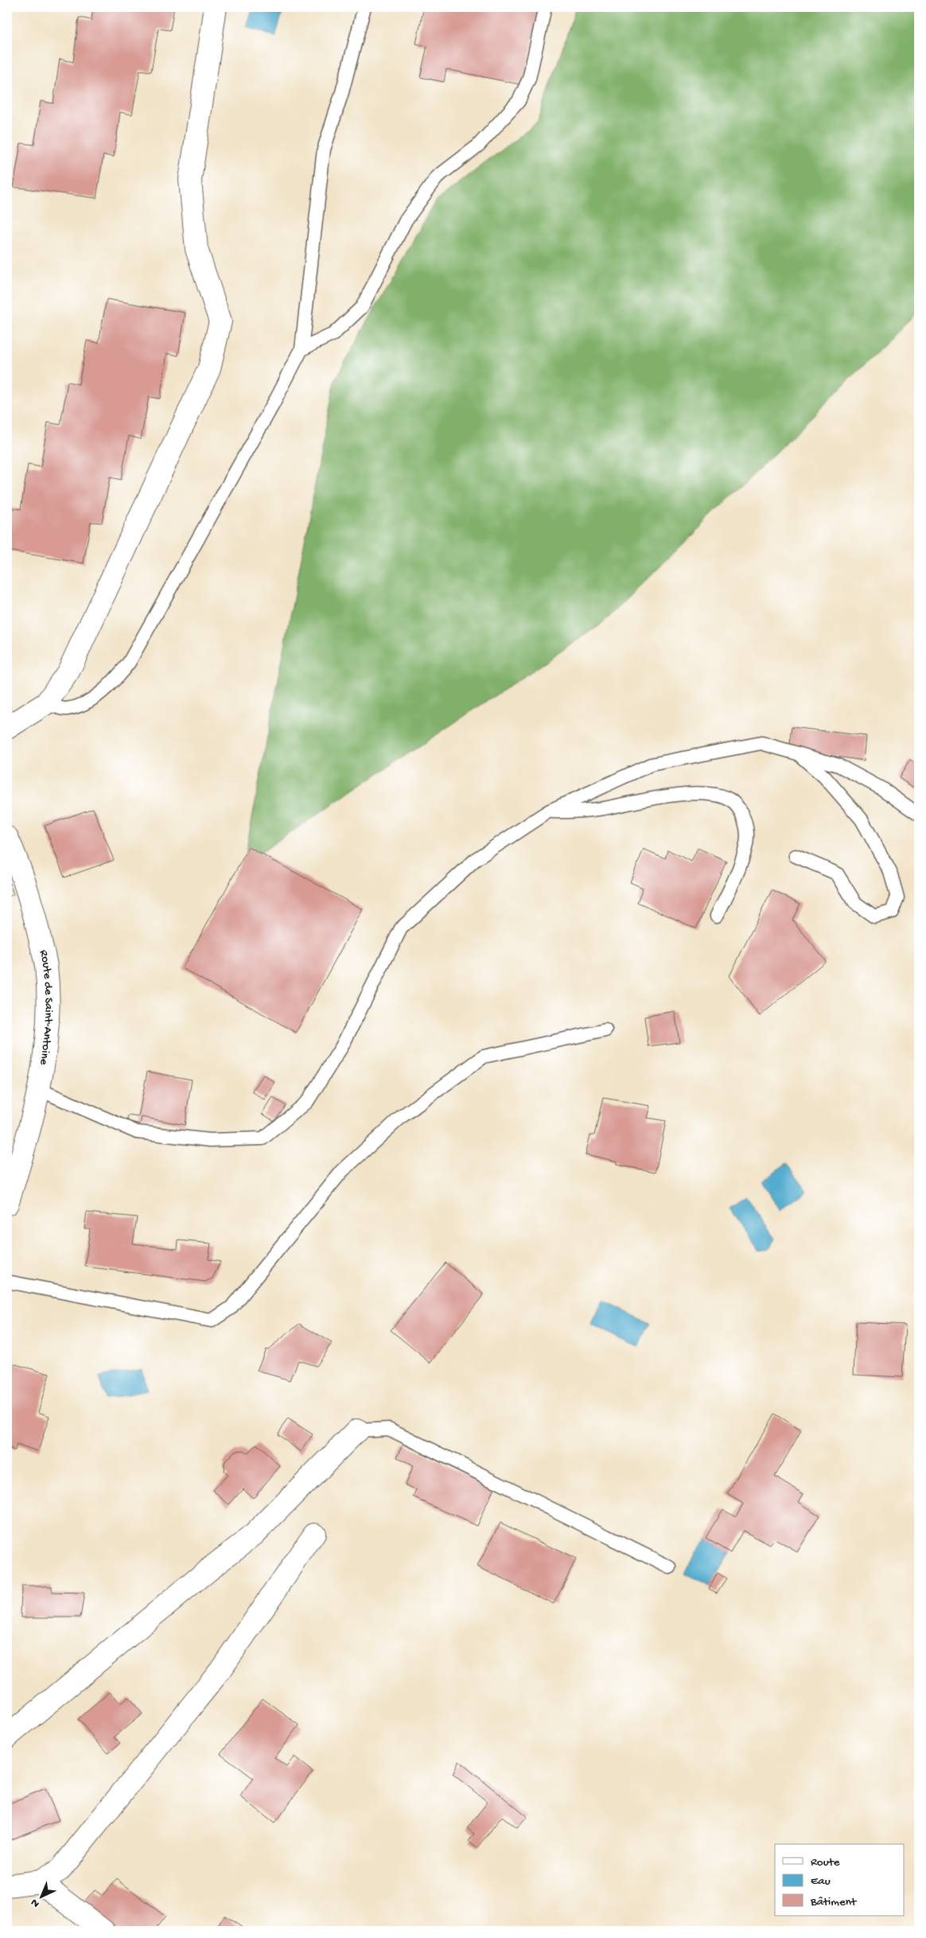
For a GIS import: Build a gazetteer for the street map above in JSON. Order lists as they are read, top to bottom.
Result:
{
  "streets": {
    "street": ["Route de Saint-Antoine"]
  },
  "legend": ["Route", "Eau", "Bâtiment"],
  "north": "bottom left"
}
